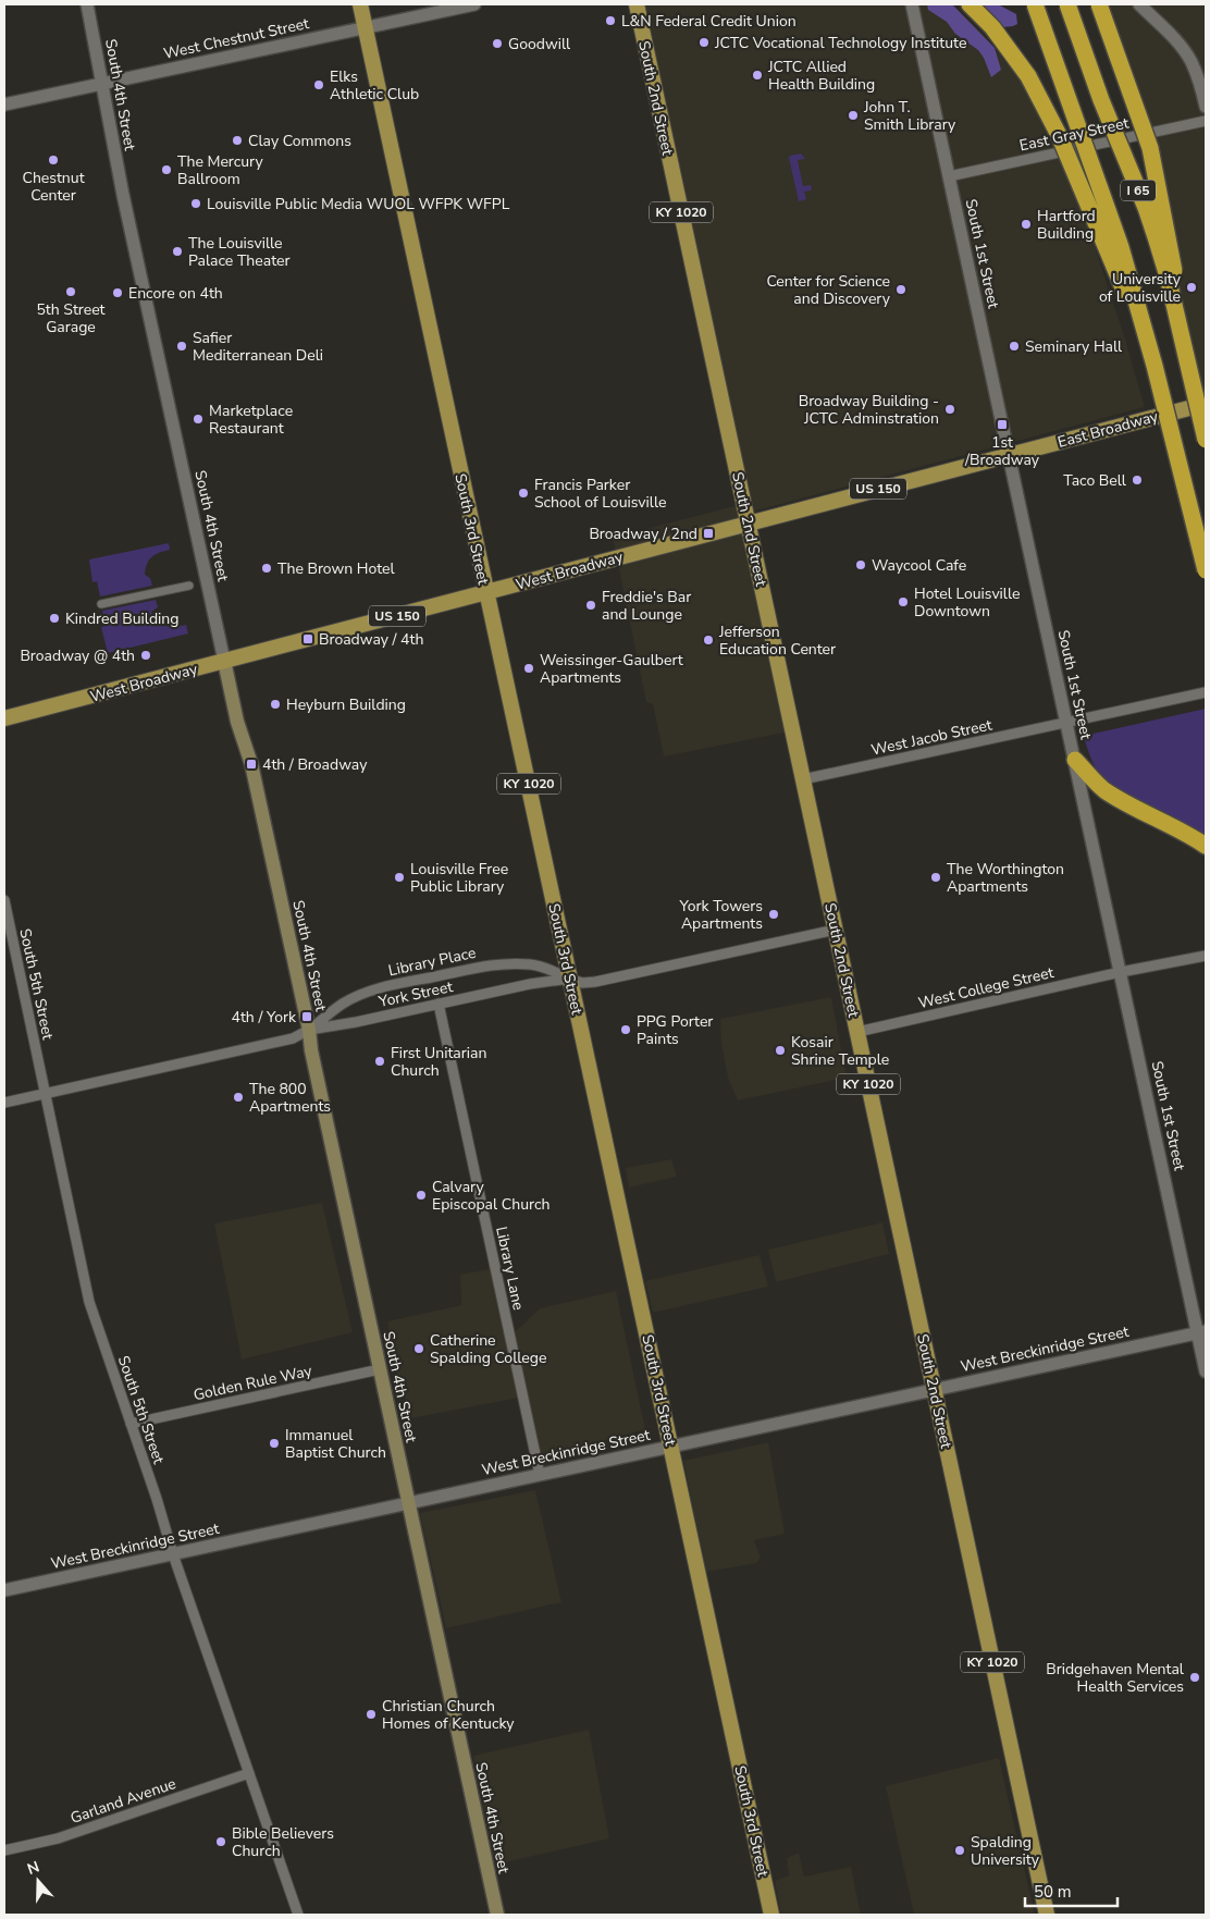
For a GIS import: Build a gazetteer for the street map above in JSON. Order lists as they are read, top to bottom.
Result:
{
  "streets": {
    "highway": ["I 65"],
    "main road": [
      "South 4th Street",
      "South 2nd Street",
      "KY 1020",
      "East Broadway",
      "US 150",
      "South 3rd Street",
      "West Broadway"
    ],
    "street": [
      "West Chestnut Street",
      "East Gray Street",
      "South 1st Street",
      "West Jacob Street",
      "Library Place",
      "South 5th Street",
      "West College Street",
      "York Street",
      "Library Lane",
      "West Breckinridge Street",
      "Golden Rule Way",
      "Garland Avenue"
    ]
  },
  "crossings": [
    ["West Chestnut Street", "South 4th Street"],
    ["West Chestnut Street", "South 3rd Street"],
    ["South 4th Street", "West Broadway"],
    ["South 4th Street", "Library Place"],
    ["South 4th Street", "York Street"],
    ["South 4th Street", "West Breckinridge Street"],
    ["South 4th Street", "Golden Rule Way"],
    ["South 2nd Street", "West Broadway"],
    ["South 2nd Street", "West Jacob Street"],
    ["South 2nd Street", "West College Street"],
    ["South 2nd Street", "York Street"],
    ["South 2nd Street", "West Breckinridge Street"],
    ["East Gray Street", "South 1st Street"],
    ["South 1st Street", "East Broadway"],
    ["South 1st Street", "West Broadway"],
    ["South 1st Street", "West Jacob Street"],
    ["South 1st Street", "West College Street"],
    ["South 1st Street", "West Breckinridge Street"],
    ["East Broadway", "West Broadway"],
    ["South 3rd Street", "West Broadway"],
    ["South 3rd Street", "Library Place"],
    ["South 3rd Street", "York Street"],
    ["South 3rd Street", "West Breckinridge Street"],
    ["Library Place", "York Street"],
    ["South 5th Street", "York Street"],
    ["South 5th Street", "West Breckinridge Street"],
    ["South 5th Street", "Golden Rule Way"],
    ["South 5th Street", "Garland Avenue"],
    ["York Street", "Library Lane"],
    ["Library Lane", "West Breckinridge Street"]
  ],
  "places": {
    "other": [
      "L&N Federal Credit Union",
      "JCTC Vocational Technology Institute",
      "Goodwill",
      "JCTC Allied Health Building",
      "Elks Athletic Club",
      "John T. Smith Library",
      "Clay Commons",
      "Chestnut Center",
      "The Mercury Ballroom",
      "Louisville Public Media WUOL WFPK WFPL",
      "Hartford Building",
      "The Louisville Palace Theater",
      "University of Louisville",
      "Center for Science and Discovery",
      "5th Street Garage",
      "Encore on 4th",
      "Safier Mediterranean Deli",
      "Seminary Hall",
      "Broadway Building - JCTC Adminstration",
      "Marketplace Restaurant",
      "Taco Bell",
      "Francis Parker School of Louisville",
      "Waycool Cafe",
      "The Brown Hotel",
      "Hotel Louisville Downtown",
      "Freddie's Bar and Lounge",
      "Kindred Building",
      "Jefferson Education Center",
      "Broadway @ 4th",
      "Weissinger-Gaulbert Apartments",
      "Heyburn Building",
      "Louisville Free Public Library",
      "The Worthington Apartments",
      "York Towers Apartments",
      "PPG Porter Paints",
      "Kosair Shrine Temple",
      "First Unitarian Church",
      "The 800 Apartments",
      "Calvary Episcopal Church",
      "Catherine Spalding College",
      "Immanuel Baptist Church",
      "Bridgehaven Mental Health Services",
      "Christian Church Homes of Kentucky",
      "Bible Believers Church",
      "Spalding University"
    ],
    "transit": [
      "1st /Broadway",
      "Broadway / 2nd",
      "Broadway / 4th",
      "4th / Broadway",
      "4th / York"
    ]
  },
  "scale_bar": "50 m",
  "north": "top"
}
